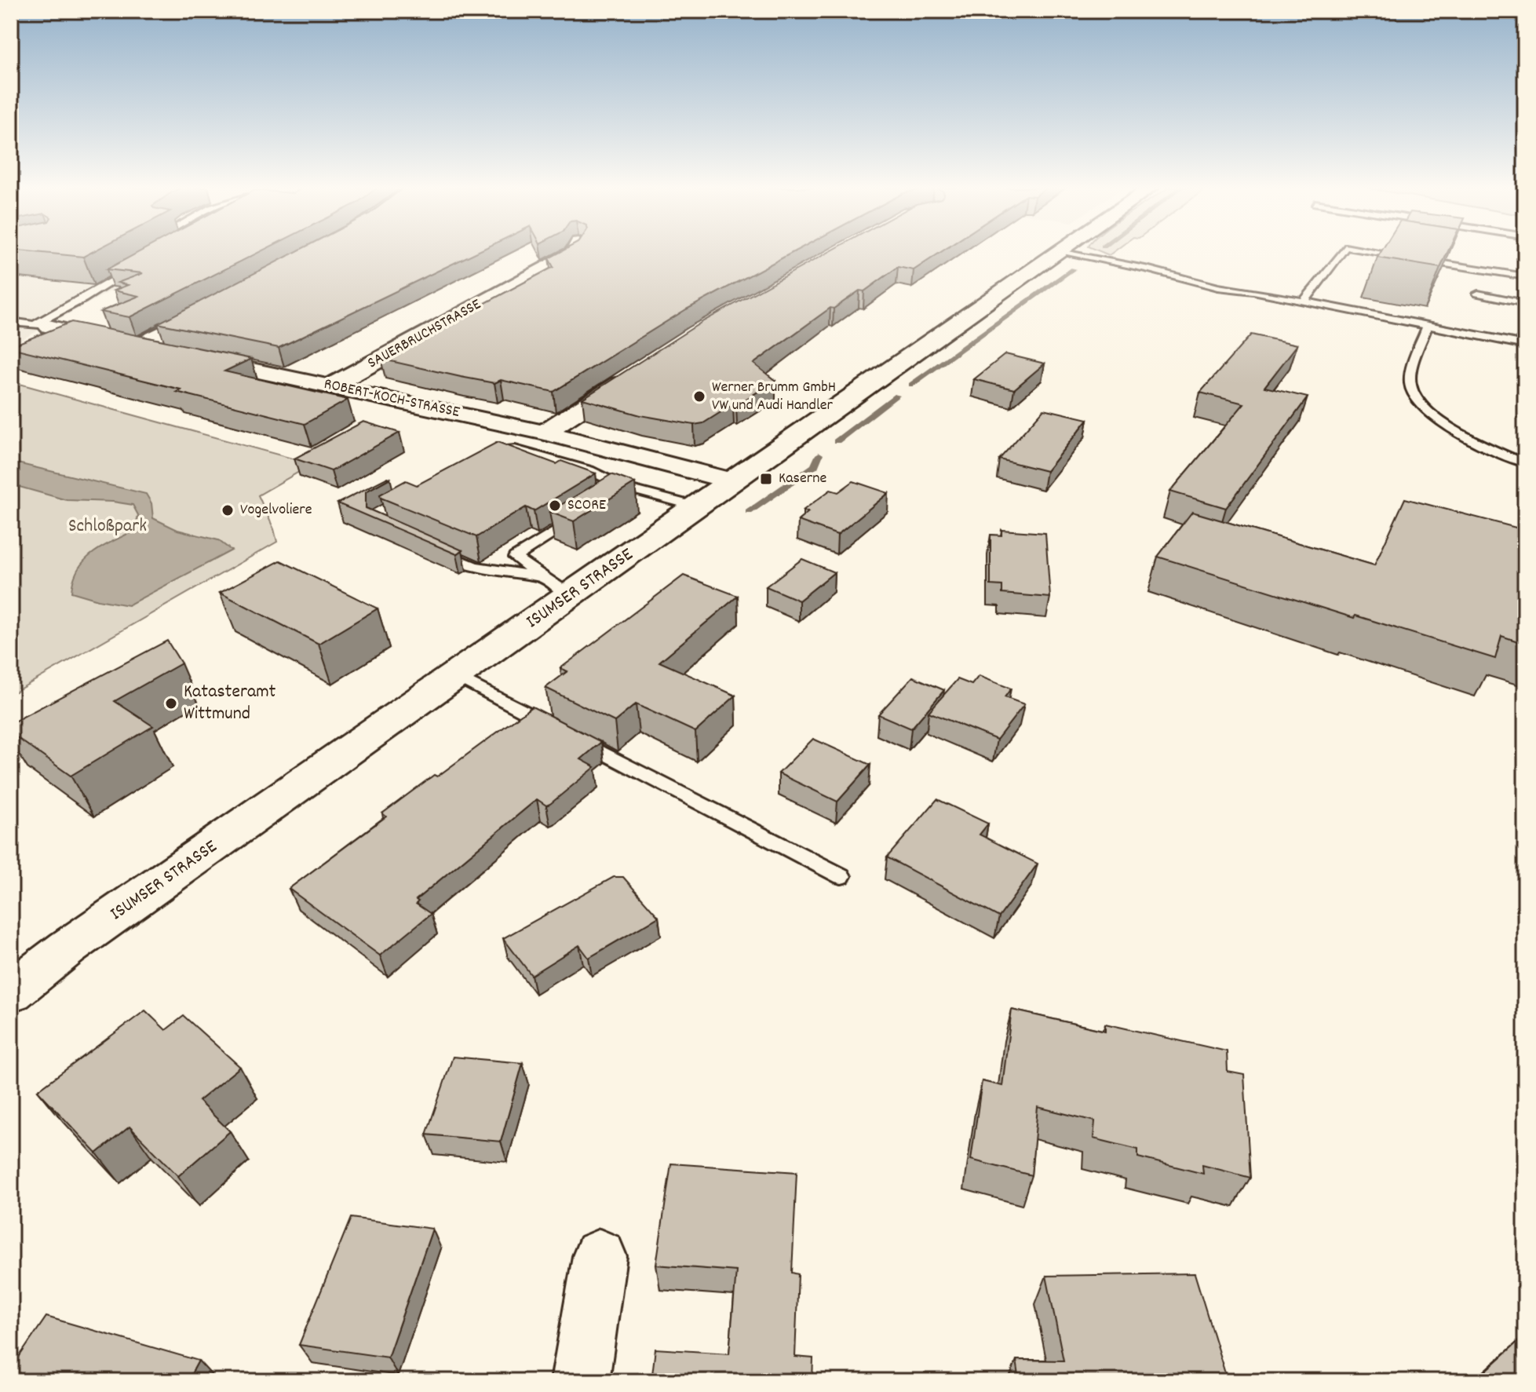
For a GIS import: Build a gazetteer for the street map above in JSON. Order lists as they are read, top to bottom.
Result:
{
  "streets": {
    "street": ["SAUERBRUCHSTRASSE", "ROBERT-KOCH-STRASSE", "ISUMSER STRASSE"]
  },
  "crossings": [
    ["SAUERBRUCHSTRASSE", "ROBERT-KOCH-STRASSE"],
    ["ROBERT-KOCH-STRASSE", "ISUMSER STRASSE"]
  ],
  "parks": ["Schloßpark"],
  "places": {
    "other": [
      "Werner Brumm GmbH VW und Audi Handler",
      "SCORE",
      "Vogelvoliere",
      "Katasteramt Wittmund"
    ],
    "transit": ["Kaserne"]
  }
}
